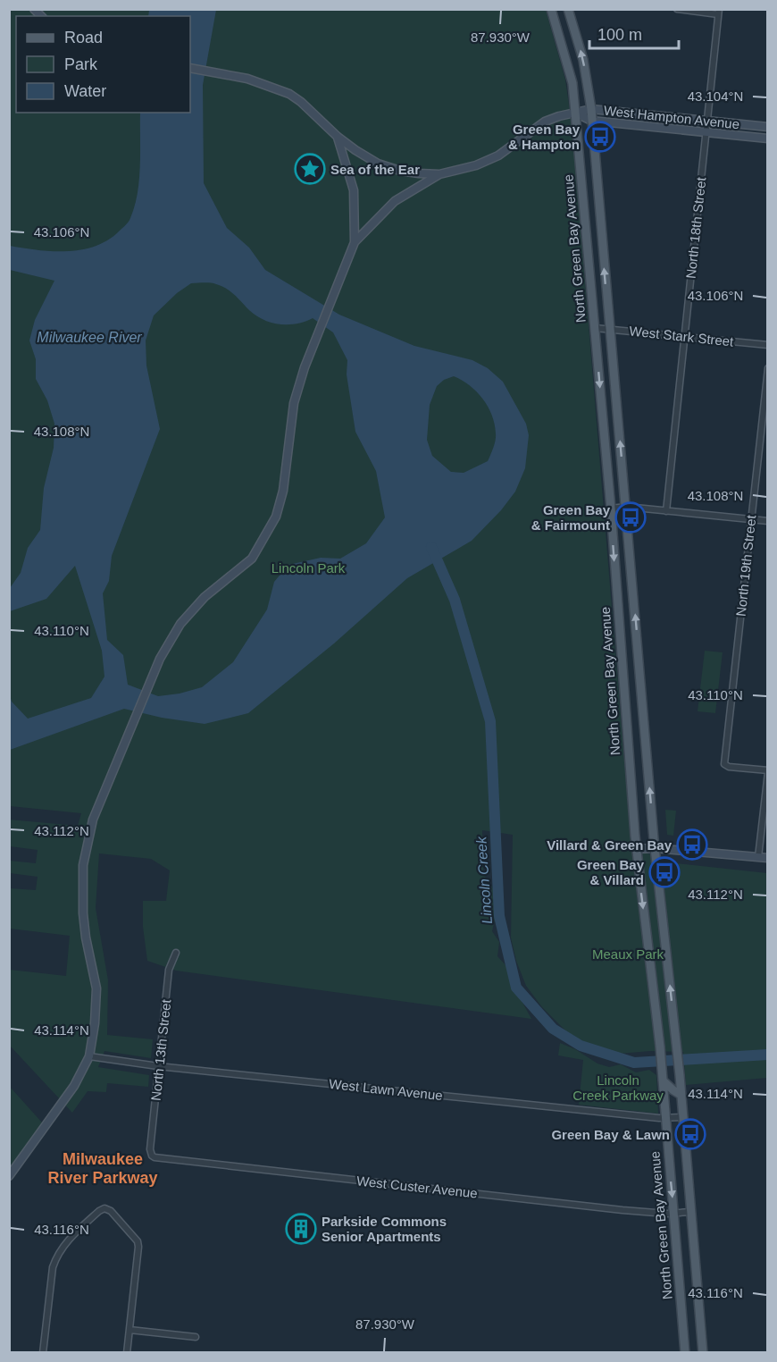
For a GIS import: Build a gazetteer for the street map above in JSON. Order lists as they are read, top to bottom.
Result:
{
  "streets": {
    "main road": ["North Green Bay Avenue"],
    "street": [
      "West Hampton Avenue",
      "North 18th Street",
      "West Stark Street",
      "North 19th Street",
      "North 13th Street",
      "West Lawn Avenue",
      "West Custer Avenue"
    ]
  },
  "crossings": [
    ["West Hampton Avenue", "North 18th Street"],
    ["West Hampton Avenue", "North Green Bay Avenue"],
    ["North 18th Street", "West Stark Street"],
    ["North Green Bay Avenue", "West Stark Street"],
    ["North Green Bay Avenue", "West Lawn Avenue"],
    ["North Green Bay Avenue", "West Custer Avenue"],
    ["North 13th Street", "West Lawn Avenue"],
    ["North 13th Street", "West Custer Avenue"]
  ],
  "districts": ["Milwaukee River Parkway"],
  "water": ["Milwaukee River", "Lincoln Creek"],
  "parks": ["Lincoln Park", "Meaux Park", "Lincoln Creek Parkway"],
  "places": {
    "bus stop": [
      "Green Bay & Hampton",
      "Green Bay & Fairmount",
      "Villard & Green Bay",
      "Green Bay & Villard",
      "Green Bay & Lawn"
    ],
    "place": ["Sea of the Ear"],
    "building": ["Parkside Commons Senior Apartments"]
  },
  "legend": ["Road", "Park", "Water"],
  "scale_bar": "100 m",
  "coordinates": [
    "87.930°W",
    "43.104°N",
    "43.106°N",
    "43.108°N",
    "43.110°N",
    "43.112°N",
    "43.114°N",
    "43.116°N"
  ]
}
